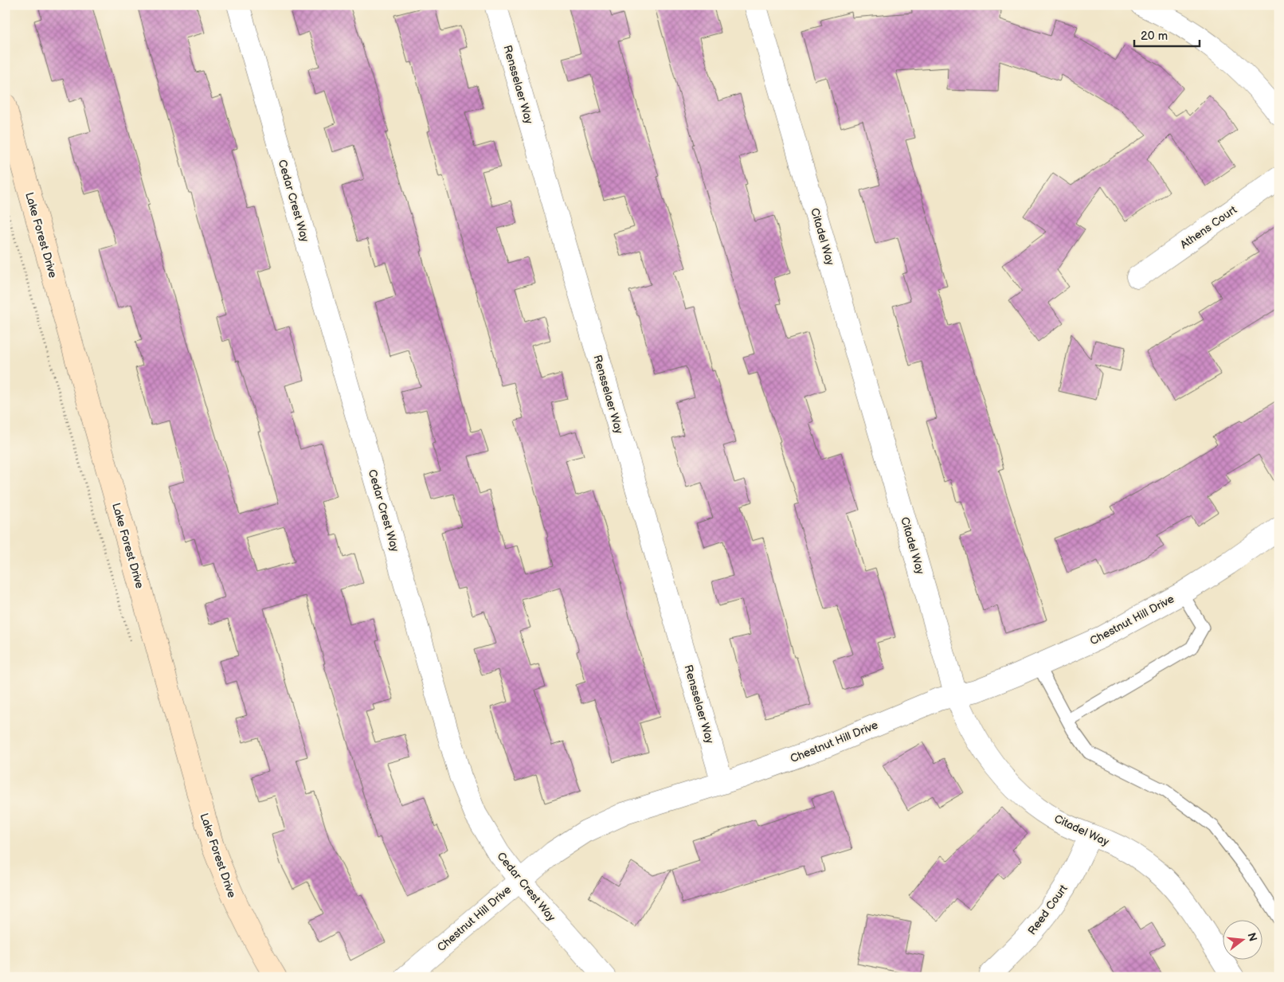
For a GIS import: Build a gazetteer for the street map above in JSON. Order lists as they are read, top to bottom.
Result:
{
  "streets": {
    "street": [
      "Rensselaer Way",
      "Cedar Crest Way",
      "Athens Court",
      "Lake Forest Drive",
      "Citadel Way",
      "Chestnut Hill Drive",
      "Reed Court"
    ]
  },
  "crossings": [
    ["Rensselaer Way", "Chestnut Hill Drive"],
    ["Cedar Crest Way", "Chestnut Hill Drive"],
    ["Citadel Way", "Chestnut Hill Drive"],
    ["Citadel Way", "Reed Court"]
  ],
  "scale_bar": "20 m",
  "north": "right"
}
